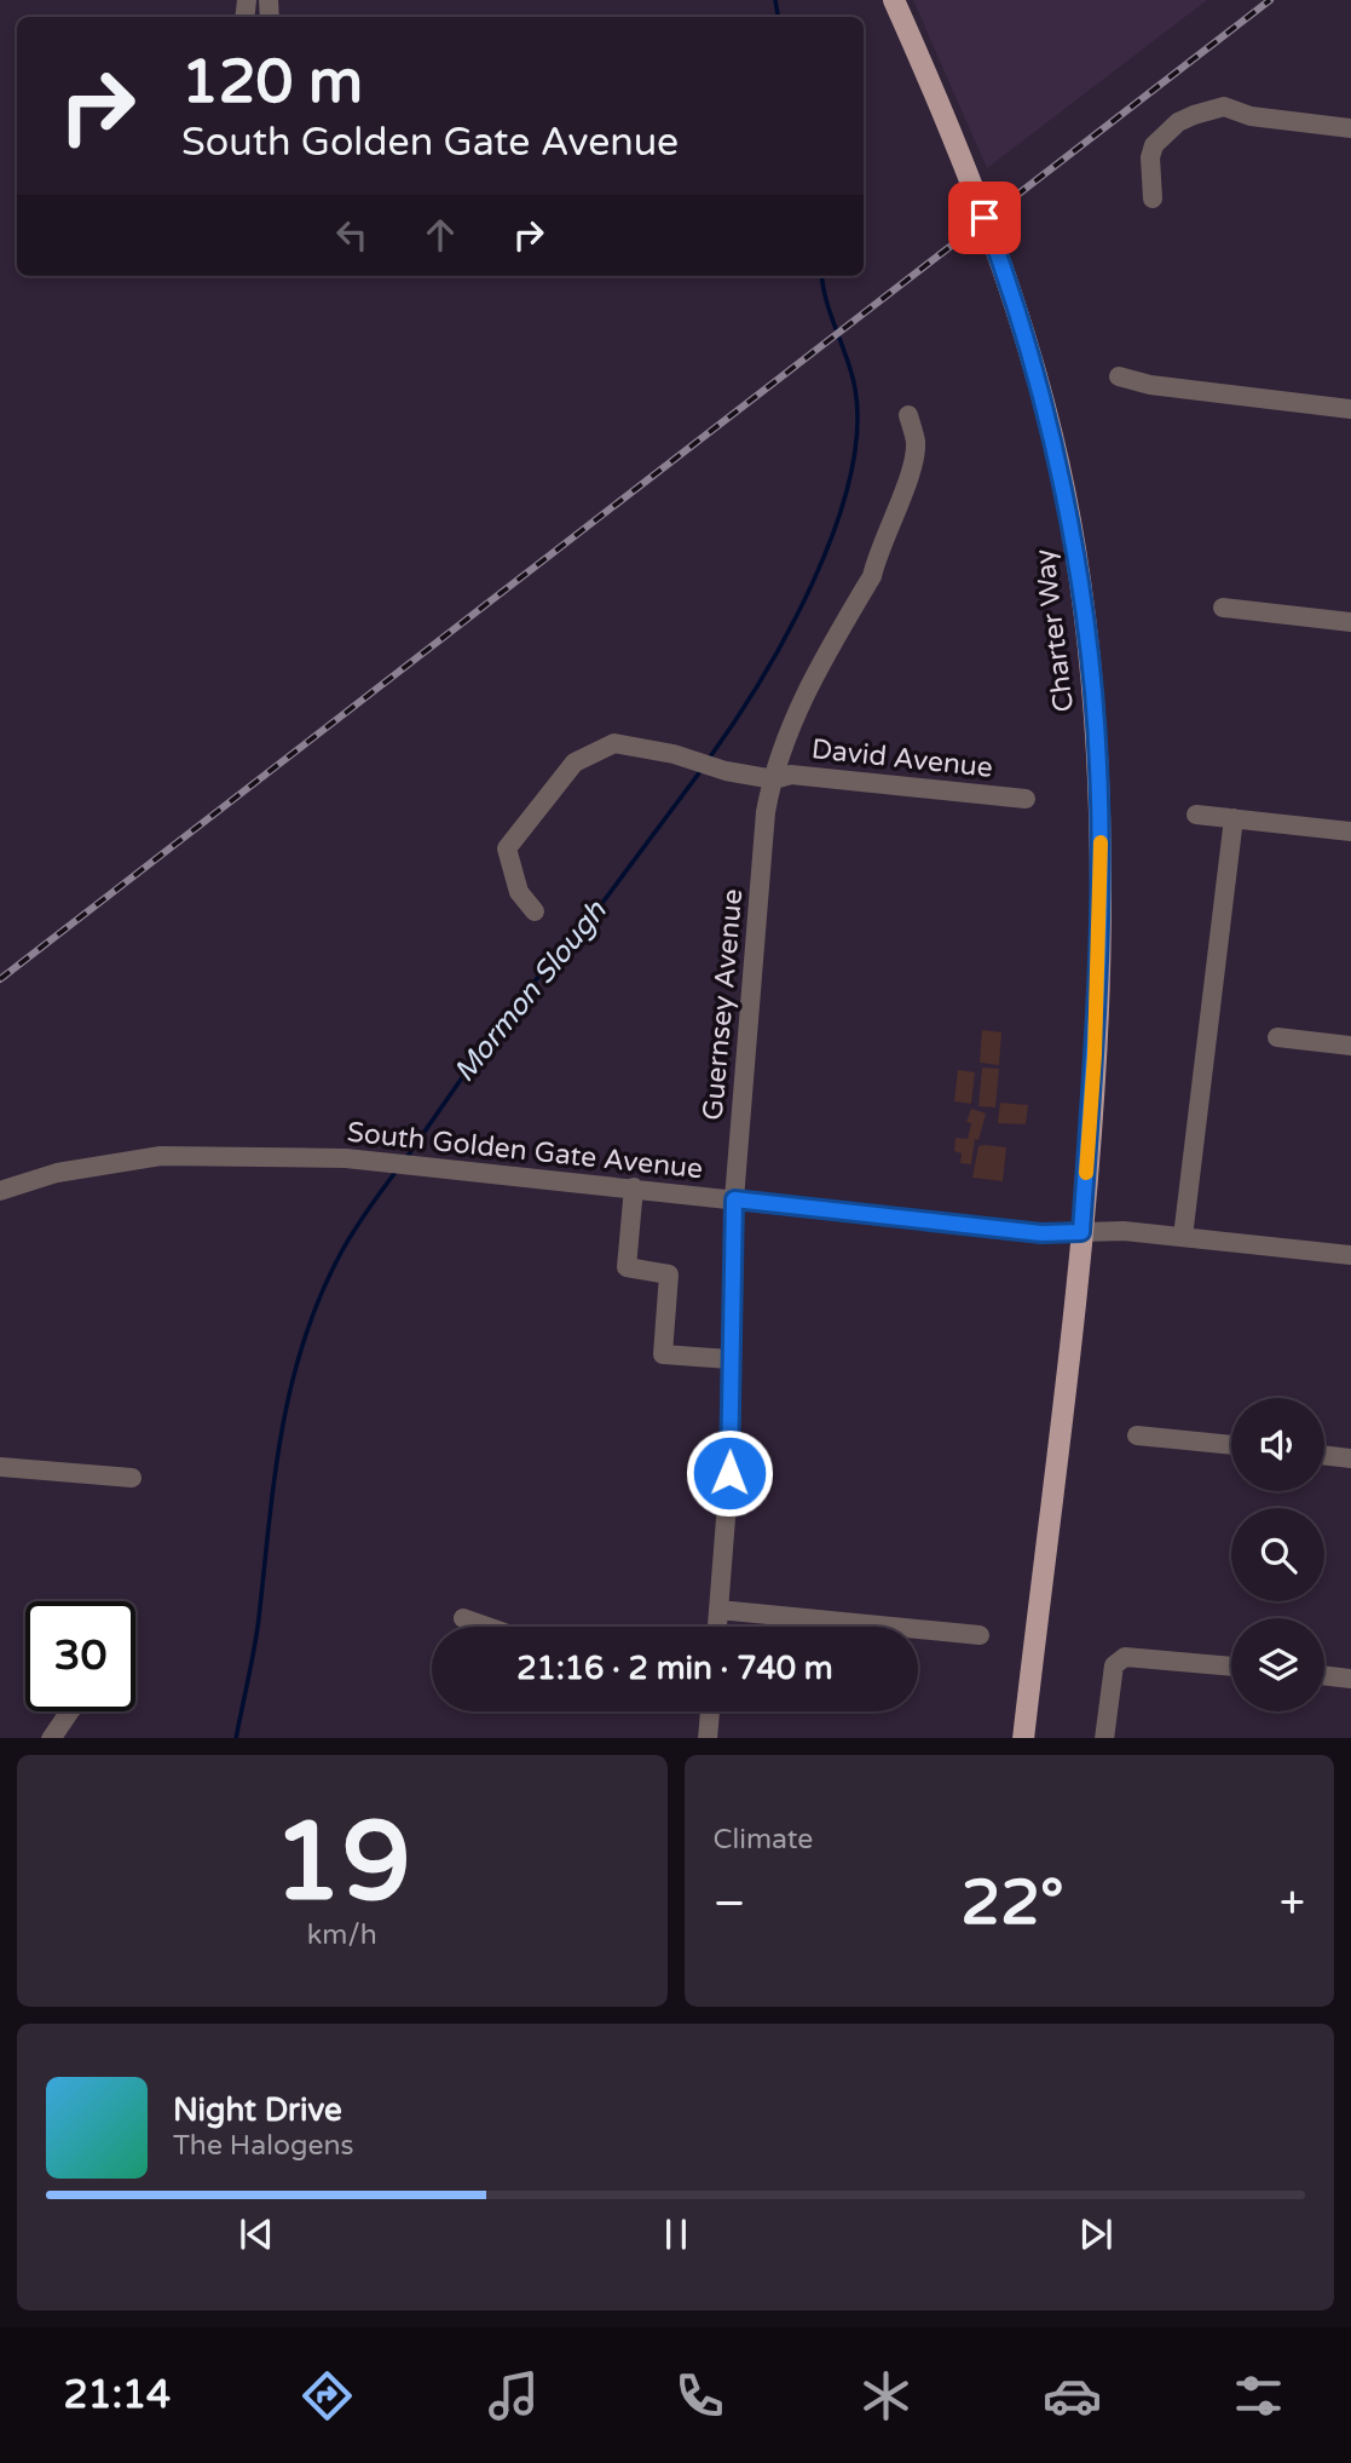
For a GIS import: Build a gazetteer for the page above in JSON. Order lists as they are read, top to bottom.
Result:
{
  "streets": {
    "main road": ["Charter Way"],
    "street": ["David Avenue", "Guernsey Avenue", "South Golden Gate Avenue"]
  },
  "crossings": [
    ["Charter Way", "South Golden Gate Avenue"],
    ["David Avenue", "Guernsey Avenue"],
    ["Guernsey Avenue", "South Golden Gate Avenue"]
  ],
  "water": ["Mormon Slough"],
  "page": {
    "turn": ["120 m", "South Golden Gate Avenue"],
    "limit": "30",
    "trip": "21:16 · 2 min · 740 m",
    "tile": [
      ["19", "km/h"],
      "Climate"
    ],
    "heat": ["−", "22°", "+"],
    "song": ["Night Drive", "The Halogens"],
    "tabs": "21:14"
  }
}
